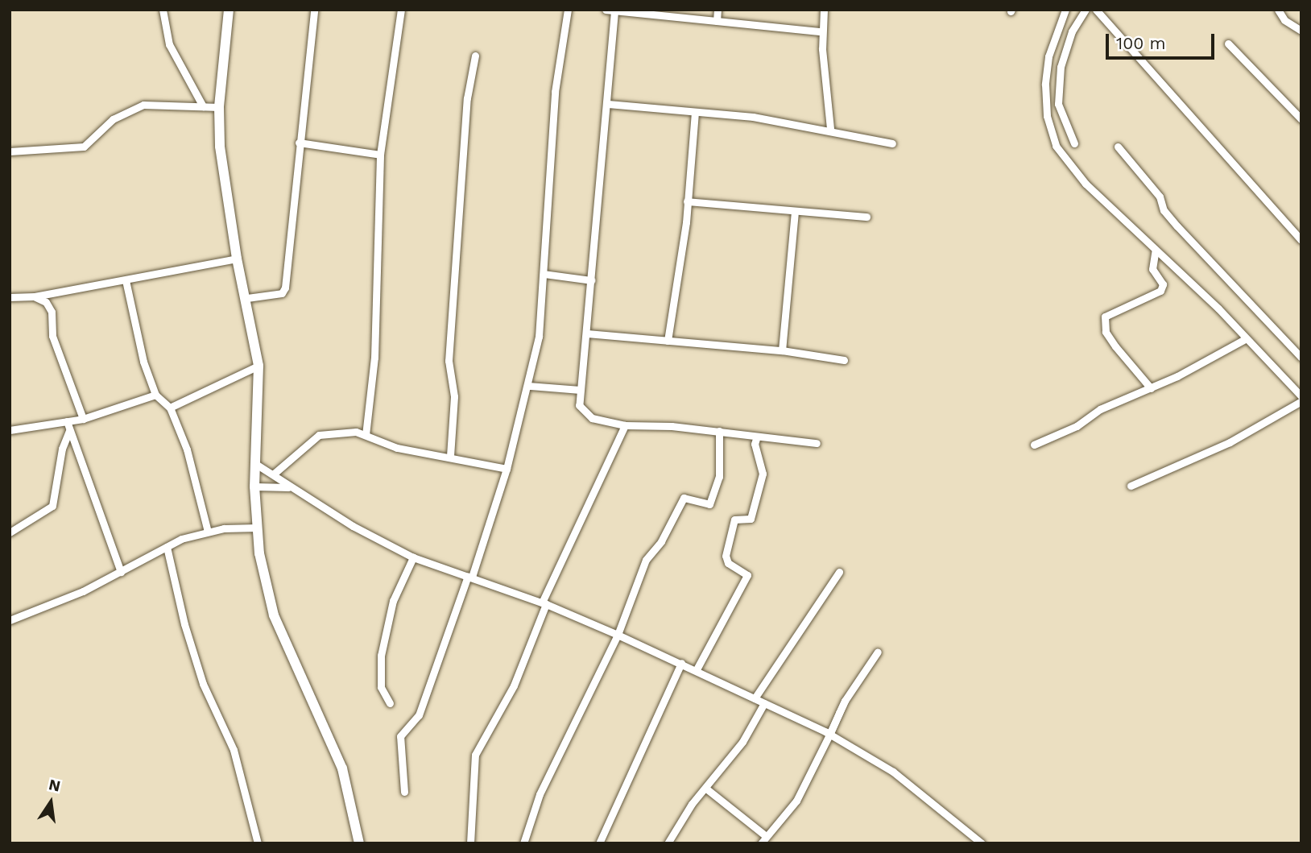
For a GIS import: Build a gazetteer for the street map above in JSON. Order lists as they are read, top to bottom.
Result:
{
  "scale_bar": "100 m",
  "north": "top"
}
